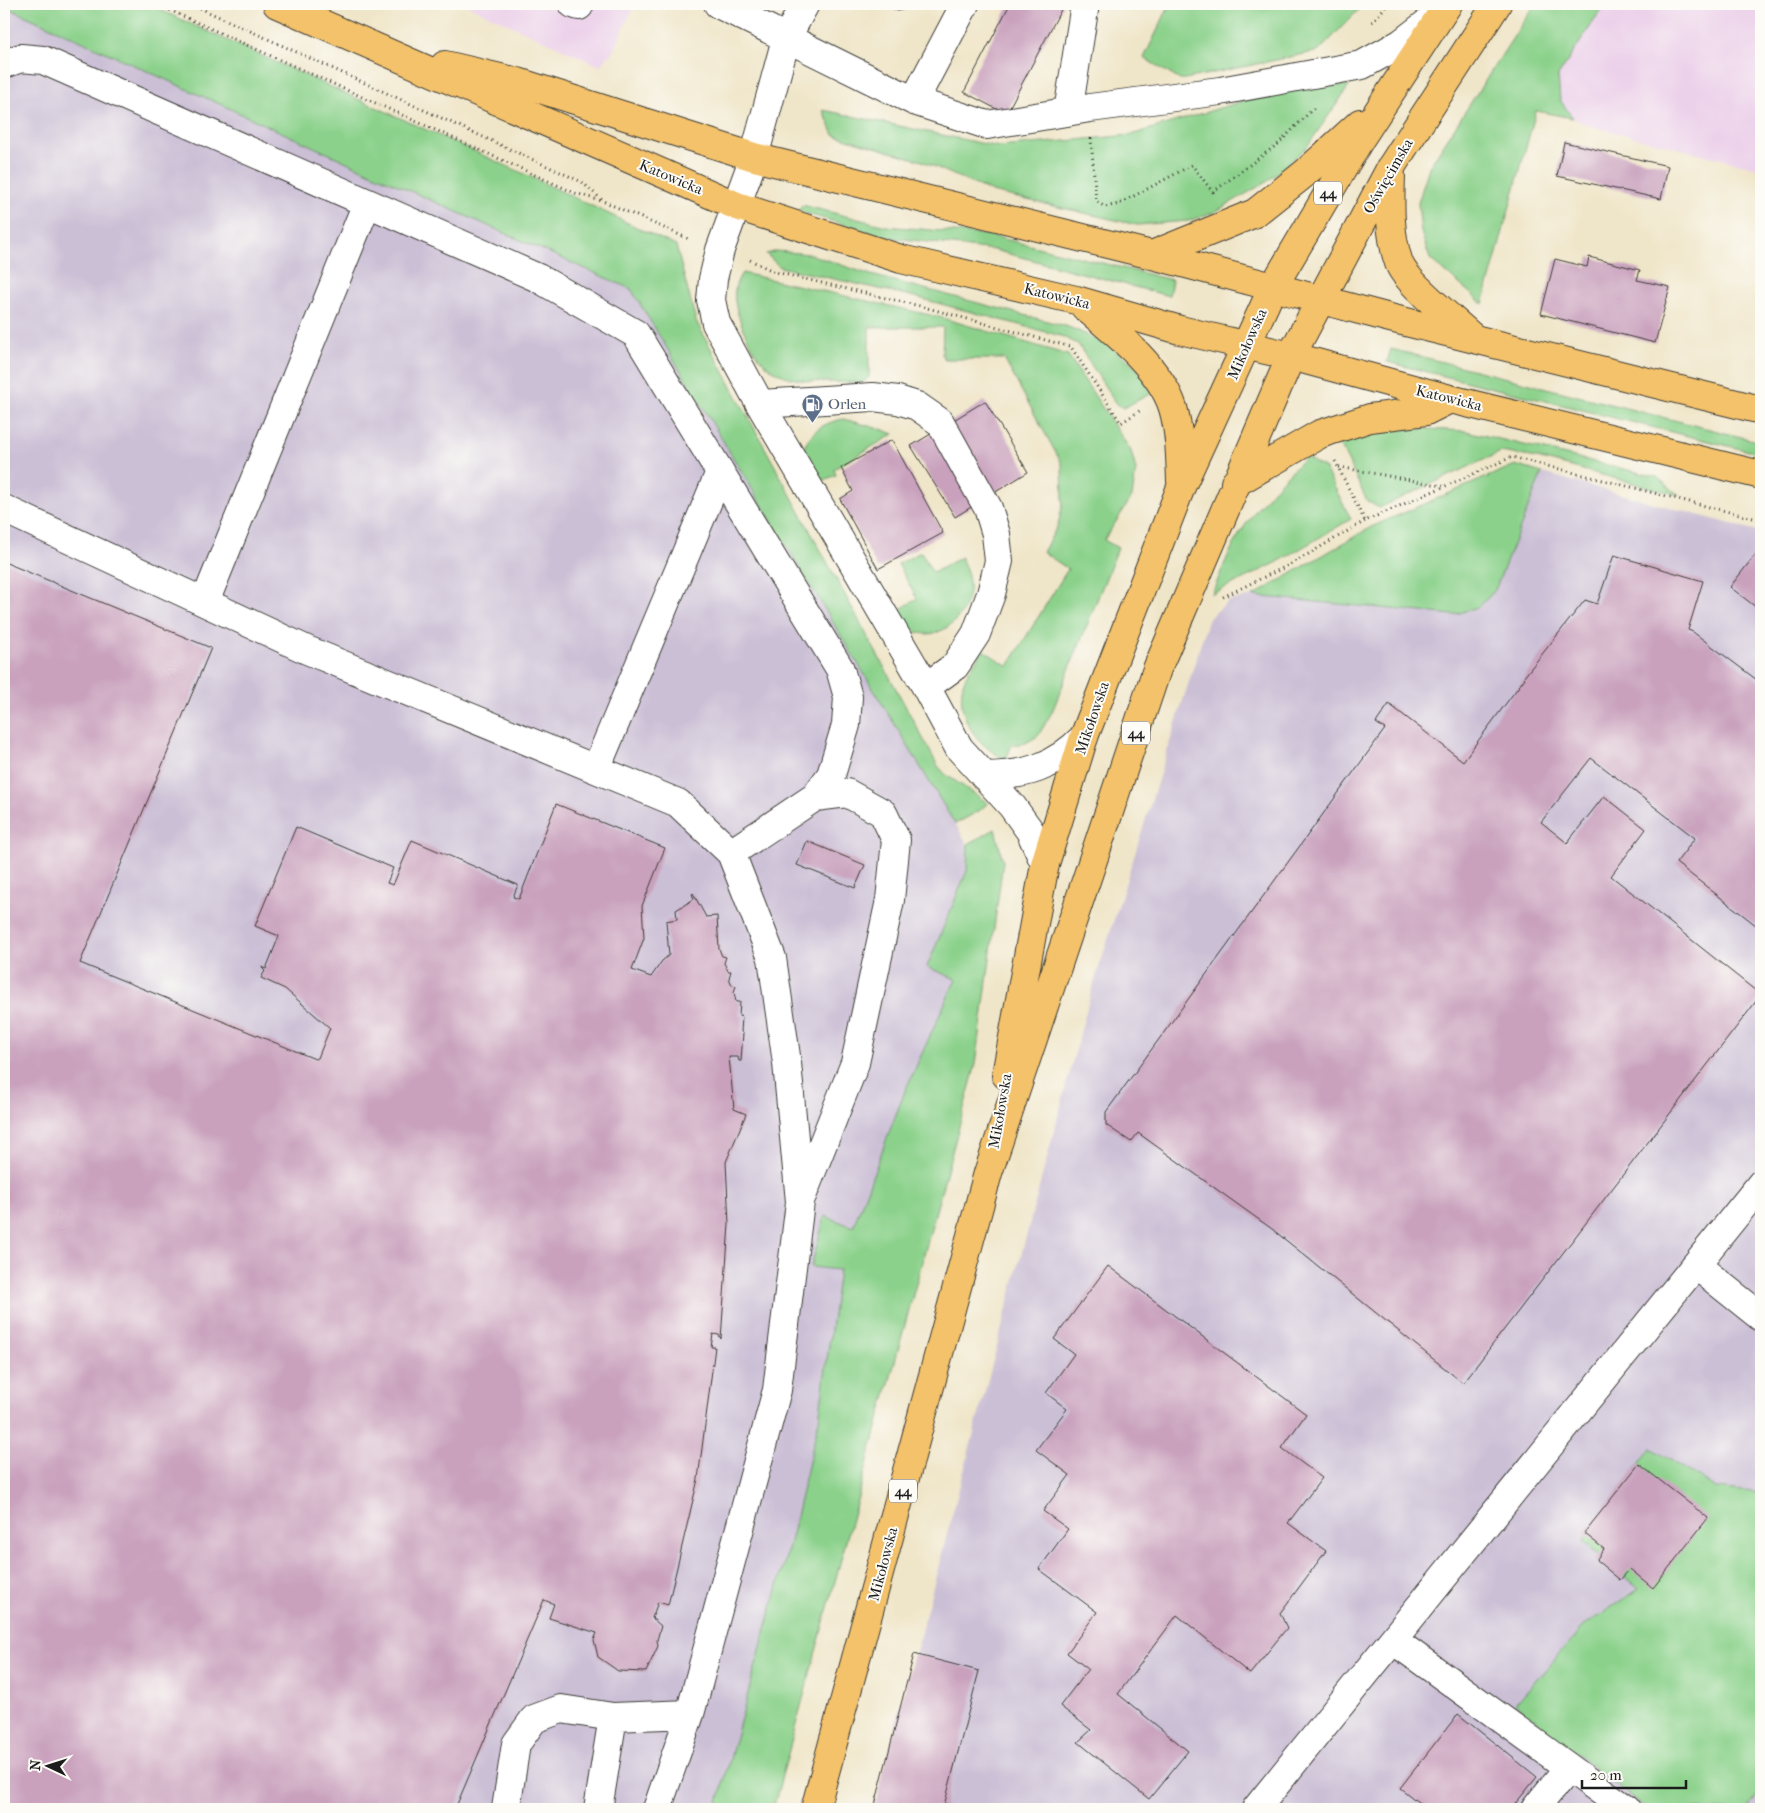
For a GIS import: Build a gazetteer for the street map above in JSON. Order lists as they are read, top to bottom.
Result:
{
  "streets": {
    "main road": [
      "Oświęcimska",
      "Katowicka",
      "44",
      "Mikołowska"
    ]
  },
  "crossings": [
    ["Oświęcimska", "Katowicka"],
    ["Oświęcimska", "Mikołowska"],
    ["Katowicka", "44"],
    ["Katowicka", "Mikołowska"],
    ["44", "Mikołowska"]
  ],
  "places": {
    "fuel station": ["Orlen"]
  },
  "scale_bar": "20 m",
  "north": "left"
}
